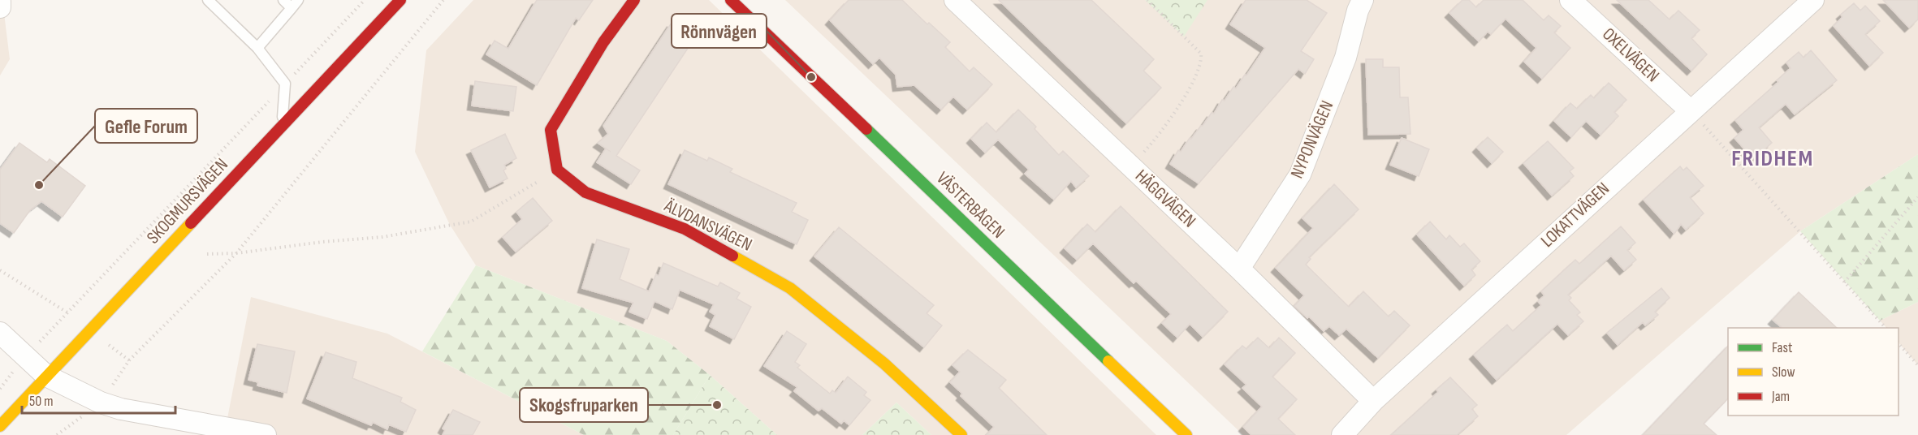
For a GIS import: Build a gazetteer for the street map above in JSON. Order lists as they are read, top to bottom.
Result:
{
  "streets": {
    "street": [
      "OXELVÄGEN",
      "NYPONVÄGEN",
      "HÄGGVÄGEN",
      "SKOGMURSVÄGEN",
      "VÄSTERBÅGEN",
      "LOKATTVÄGEN",
      "ÄLVDANSVÄGEN"
    ]
  },
  "crossings": [
    ["OXELVÄGEN", "LOKATTVÄGEN"],
    ["NYPONVÄGEN", "HÄGGVÄGEN"],
    ["HÄGGVÄGEN", "LOKATTVÄGEN"]
  ],
  "districts": ["FRIDHEM"],
  "places": ["Rönnvägen", "Gefle Forum", "Skogsfruparken"],
  "legend": ["Fast", "Slow", "Jam"],
  "scale_bar": "50 m"
}
